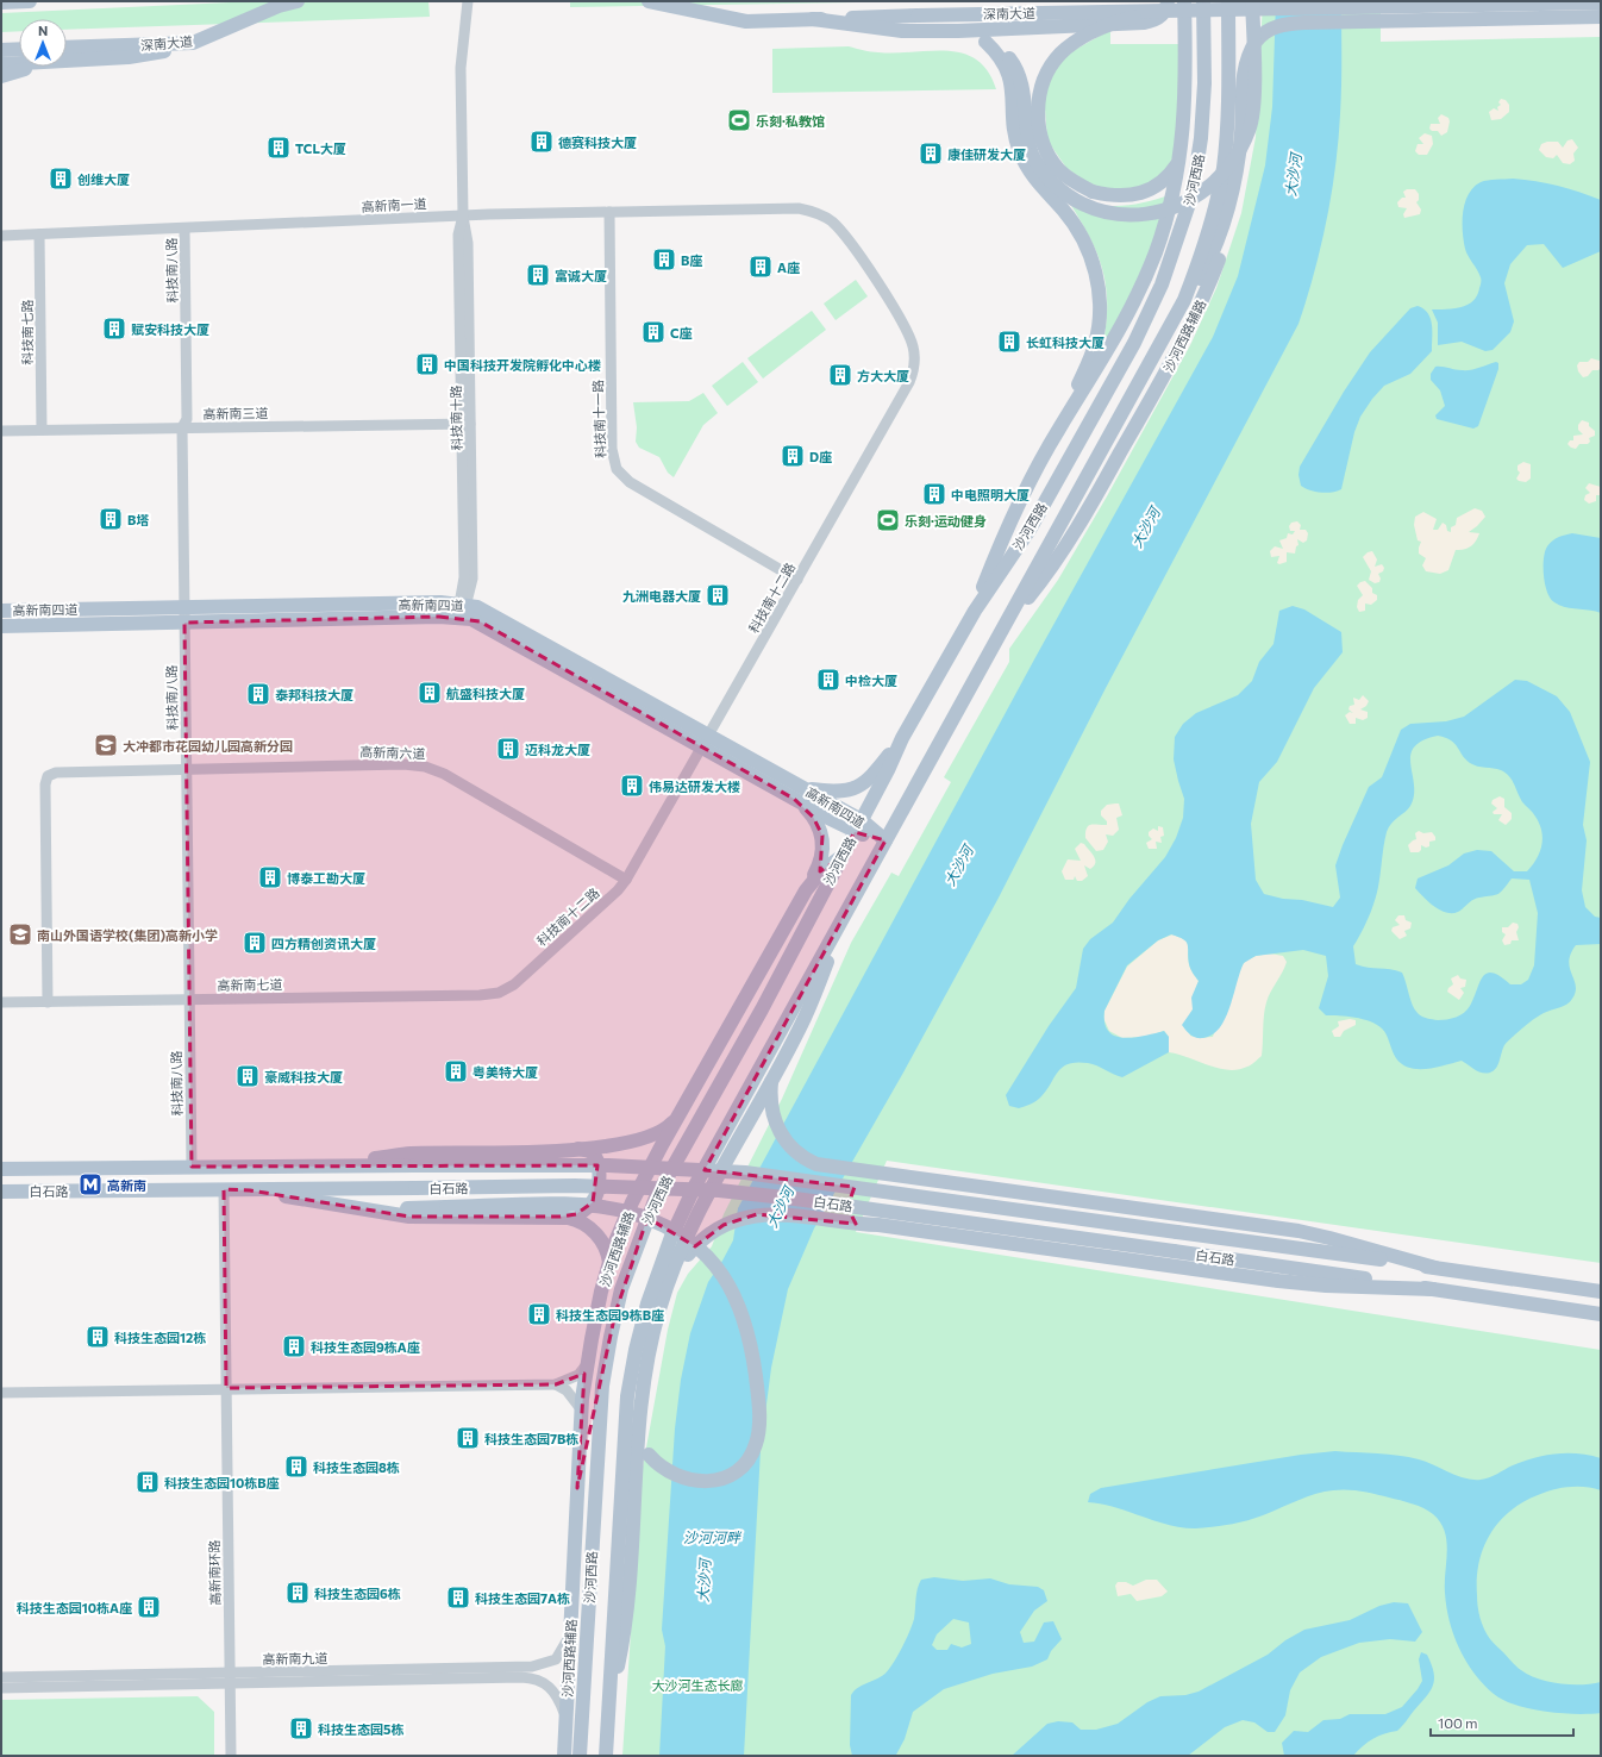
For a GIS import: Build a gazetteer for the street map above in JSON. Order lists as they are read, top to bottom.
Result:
{
  "streets": {
    "main road": [
      "深南大道",
      "沙河西路",
      "沙河西路辅路",
      "高新南四道",
      "白石路"
    ],
    "street": [
      "高新南一道",
      "科技南八路",
      "科技南七路",
      "高新南三道",
      "科技南十路",
      "科技南十一路",
      "科技南十二路",
      "高新南六道",
      "高新南七道",
      "高新南环路",
      "高新南九道"
    ]
  },
  "crossings": [
    ["沙河西路", "沙河西路辅路"],
    ["沙河西路", "高新南四道"],
    ["高新南一道", "科技南八路"],
    ["高新南一道", "科技南七路"],
    ["高新南一道", "科技南十路"],
    ["高新南一道", "科技南十一路"],
    ["高新南一道", "科技南十二路"],
    ["科技南八路", "高新南三道"],
    ["科技南八路", "高新南四道"],
    ["科技南八路", "高新南六道"],
    ["科技南八路", "高新南七道"],
    ["科技南八路", "白石路"],
    ["科技南七路", "高新南三道"],
    ["沙河西路辅路", "高新南九道"],
    ["高新南三道", "科技南十路"],
    ["科技南十路", "高新南四道"],
    ["科技南十一路", "科技南十二路"],
    ["科技南十二路", "高新南四道"],
    ["科技南十二路", "高新南六道"],
    ["科技南十二路", "高新南七道"],
    ["高新南六道", "高新南七道"],
    ["白石路", "高新南环路"],
    ["高新南环路", "高新南九道"]
  ],
  "water": ["大沙河", "沙河河畔"],
  "parks": ["大沙河生态长廊"],
  "places": {
    "sports": ["乐刻·私教馆", "乐刻·运动健身"],
    "building": [
      "德赛科技大厦",
      "TCL大厦",
      "康佳研发大厦",
      "创维大厦",
      "B座",
      "A座",
      "富诚大厦",
      "赋安科技大厦",
      "C座",
      "长虹科技大厦",
      "中国科技开发院孵化中心楼",
      "方大大厦",
      "D座",
      "中电照明大厦",
      "B塔",
      "九洲电器大厦",
      "中检大厦",
      "航盛科技大厦",
      "泰邦科技大厦",
      "迈科龙大厦",
      "伟易达研发大楼",
      "博泰工勘大厦",
      "四方精创资讯大厦",
      "粤美特大厦",
      "豪威科技大厦",
      "科技生态园9栋B座",
      "科技生态园12栋",
      "科技生态园9栋A座",
      "科技生态园7B栋",
      "科技生态园8栋",
      "科技生态园10栋B座",
      "科技生态园6栋",
      "科技生态园7A栋",
      "科技生态园10栋A座",
      "科技生态园5栋"
    ],
    "school or university": ["大冲都市花园幼儿园高新分园", "南山外国语学校(集团)高新小学"],
    "metro station": ["高新南"]
  },
  "scale_bar": "100 m",
  "north": "top"
}
